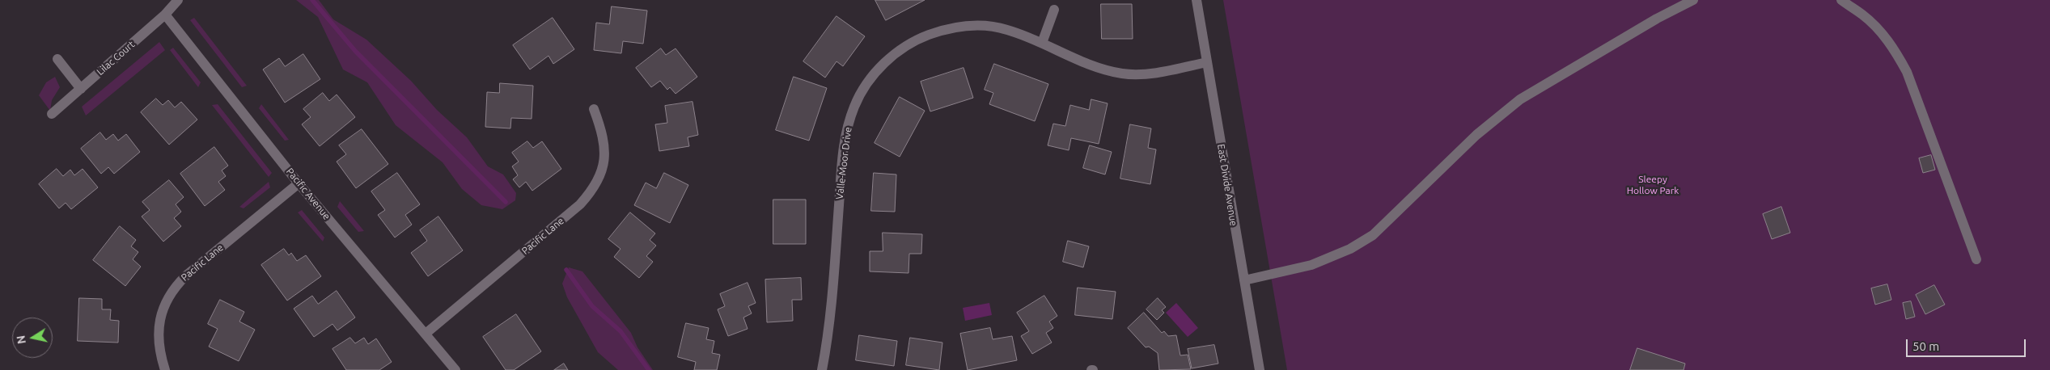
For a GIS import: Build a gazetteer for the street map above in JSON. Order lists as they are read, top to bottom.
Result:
{
  "streets": {
    "street": [
      "Lilac Court",
      "Valle-Moor Drive",
      "East Divide Avenue",
      "Pacific Avenue",
      "Pacific Lane"
    ]
  },
  "crossings": [
    ["Lilac Court", "Pacific Avenue"],
    ["Valle-Moor Drive", "East Divide Avenue"],
    ["Pacific Avenue", "Pacific Lane"]
  ],
  "parks": ["Sleepy Hollow Park"],
  "scale_bar": "50 m",
  "north": "left"
}
